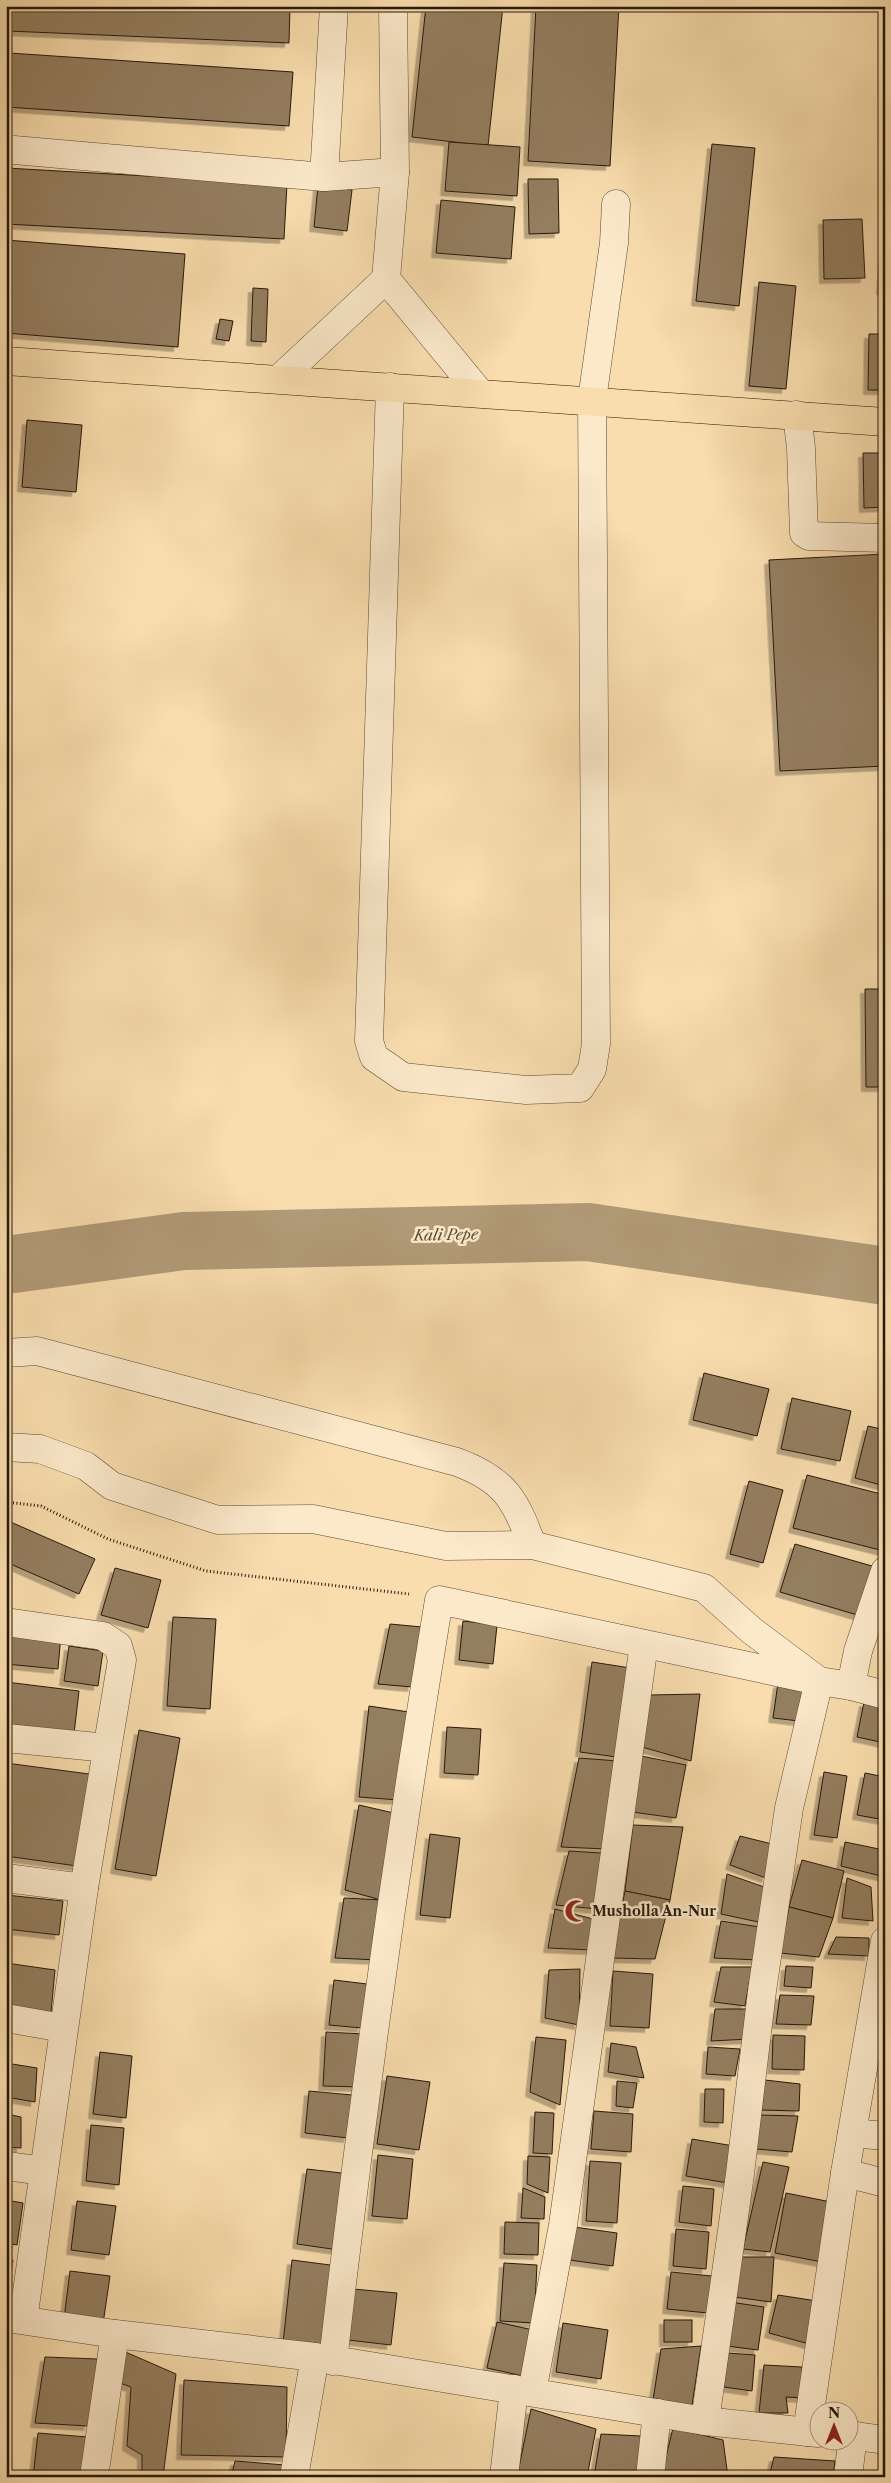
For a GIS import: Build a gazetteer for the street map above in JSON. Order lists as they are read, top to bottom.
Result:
{
  "water": ["Kali Pepe"],
  "places": {
    "mosque": ["Musholla An-Nur"]
  },
  "north": "top"
}
